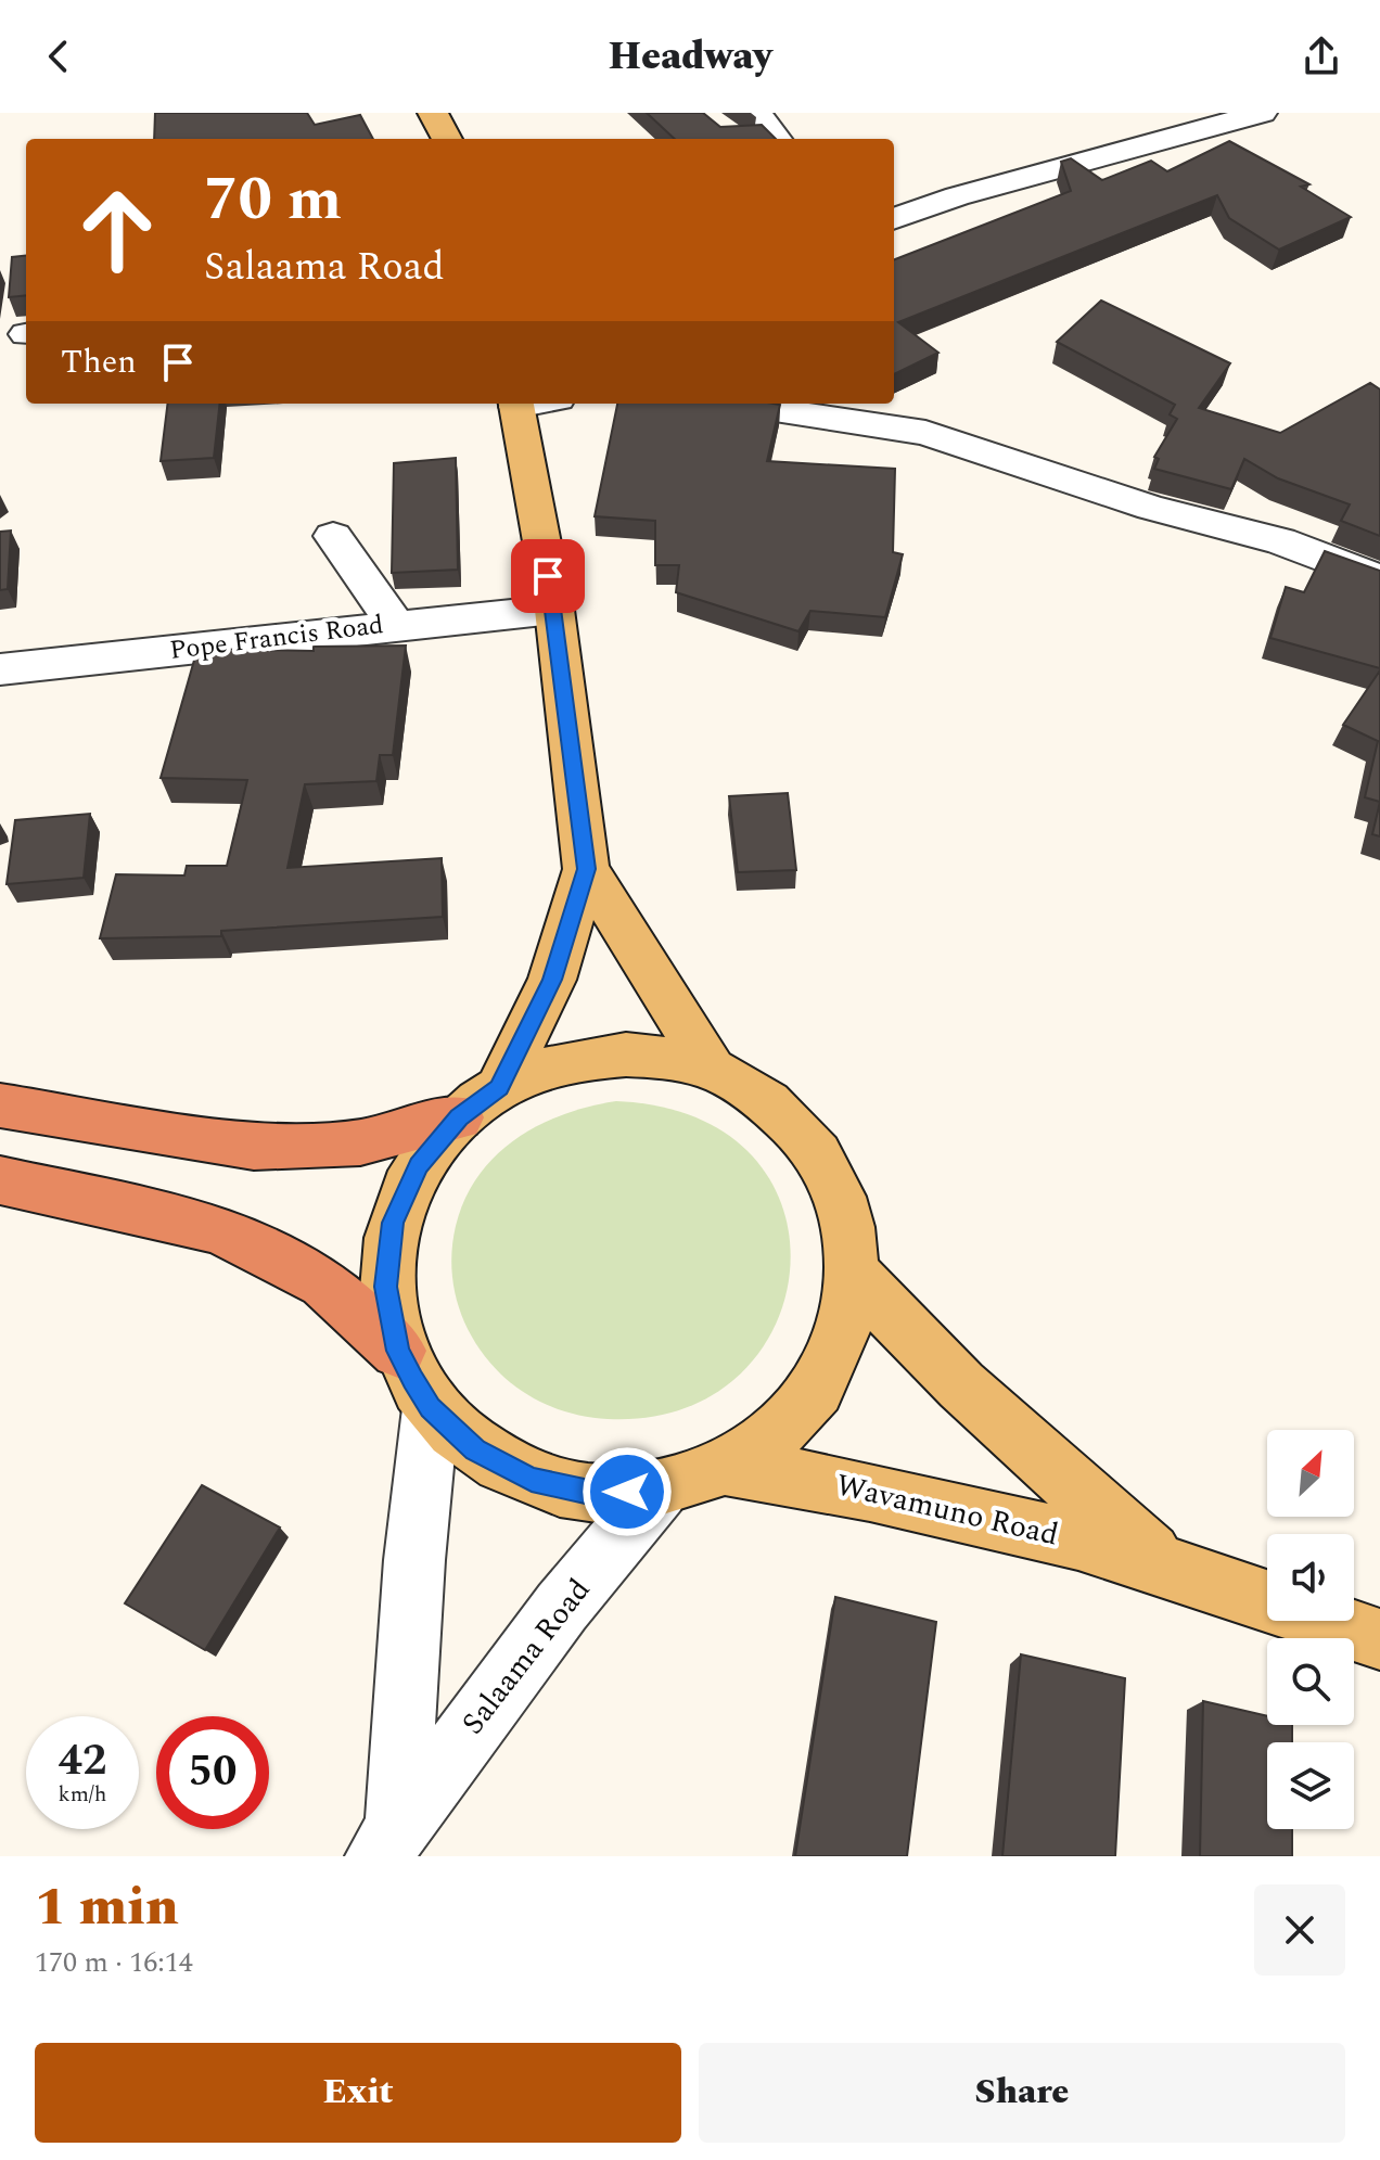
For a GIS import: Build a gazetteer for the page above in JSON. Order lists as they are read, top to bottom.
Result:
{
  "streets": {
    "main road": ["Wavamuno Road"],
    "street": ["Pope Francis Road", "Salaama Road"]
  },
  "north": "top right",
  "page": {
    "header": "Headway",
    "turn": ["70 m", "Salaama Road"],
    "then": "Then",
    "speed": "42 km/h",
    "limit": "50",
    "heading": ["1 min", "170 m · 16:14"],
    "buttons": ["Exit", "Share"]
  }
}
